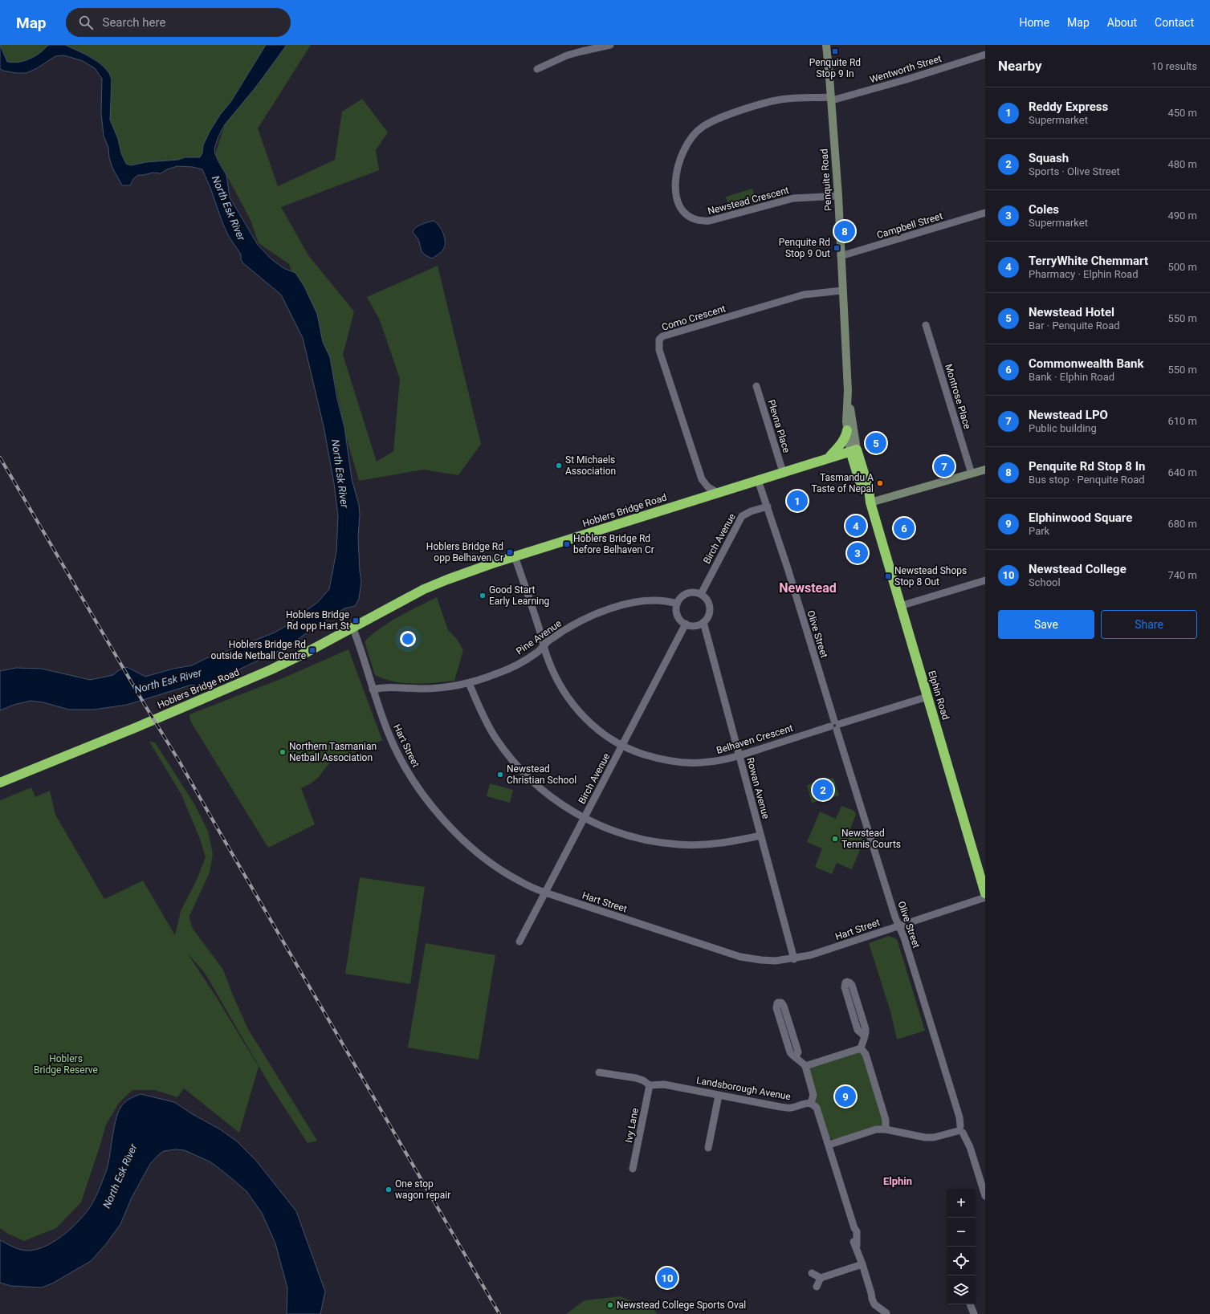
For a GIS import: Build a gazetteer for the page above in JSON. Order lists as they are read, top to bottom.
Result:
{
  "streets": {
    "highway": ["Hoblers Bridge Road", "Elphin Road"],
    "street": [
      "Wentworth Street",
      "Penquite Road",
      "Newstead Crescent",
      "Campbell Street",
      "Como Crescent",
      "Montrose Place",
      "Plevna Place",
      "Birch Avenue",
      "Olive Street",
      "Pine Avenue",
      "Belhaven Crescent",
      "Hart Street",
      "Rowan Avenue",
      "Landsborough Avenue",
      "Ivy Lane"
    ]
  },
  "crossings": [
    ["Wentworth Street", "Penquite Road"],
    ["Wentworth Street", "Newstead Crescent"],
    ["Penquite Road", "Newstead Crescent"],
    ["Penquite Road", "Campbell Street"],
    ["Penquite Road", "Como Crescent"],
    ["Penquite Road", "Hoblers Bridge Road"],
    ["Penquite Road", "Elphin Road"],
    ["Como Crescent", "Hoblers Bridge Road"],
    ["Plevna Place", "Hoblers Bridge Road"],
    ["Hoblers Bridge Road", "Olive Street"],
    ["Hoblers Bridge Road", "Elphin Road"],
    ["Hoblers Bridge Road", "Belhaven Crescent"],
    ["Hoblers Bridge Road", "Hart Street"],
    ["Birch Avenue", "Olive Street"],
    ["Birch Avenue", "Pine Avenue"],
    ["Birch Avenue", "Belhaven Crescent"],
    ["Birch Avenue", "Hart Street"],
    ["Birch Avenue", "Rowan Avenue"],
    ["Olive Street", "Belhaven Crescent"],
    ["Olive Street", "Hart Street"],
    ["Pine Avenue", "Belhaven Crescent"],
    ["Pine Avenue", "Hart Street"],
    ["Pine Avenue", "Rowan Avenue"],
    ["Elphin Road", "Belhaven Crescent"],
    ["Belhaven Crescent", "Rowan Avenue"],
    ["Hart Street", "Rowan Avenue"],
    ["Landsborough Avenue", "Ivy Lane"]
  ],
  "districts": ["Newstead", "Elphin"],
  "water": ["North Esk River"],
  "parks": ["Hoblers Bridge Reserve"],
  "places": {
    "transit": [
      "Penquite Rd Stop 9 In",
      "Penquite Rd Stop 9 Out",
      "Hoblers Bridge Rd before Belhaven Cr",
      "Hoblers Bridge Rd opp Belhaven Cr",
      "Newstead Shops Stop 8 Out",
      "Hoblers Bridge Rd opp Hart St",
      "Hoblers Bridge Rd outside Netball Centre"
    ],
    "other": [
      "St Michaels Association",
      "Tasmandu A Taste of Nepal",
      "Good Start Early Learning",
      "Northern Tasmanian Netball Association",
      "Newstead Christian School",
      "Newstead Tennis Courts",
      "One stop wagon repair",
      "Newstead College Sports Oval"
    ]
  },
  "page": {
    "header": "Map",
    "search": "Search here",
    "nav": [
      "Home",
      "Map",
      "About",
      "Contact"
    ],
    "heading": ["Nearby", "10 results"],
    "list": [
      {
        "mark": "1",
        "name": "Reddy Express",
        "note": "Supermarket",
        "value": "450 m"
      },
      {
        "mark": "2",
        "name": "Squash",
        "note": "Sports · Olive Street",
        "value": "480 m"
      },
      {
        "mark": "3",
        "name": "Coles",
        "note": "Supermarket",
        "value": "490 m"
      },
      {
        "mark": "4",
        "name": "TerryWhite Chemmart",
        "note": "Pharmacy · Elphin Road",
        "value": "500 m"
      },
      {
        "mark": "5",
        "name": "Newstead Hotel",
        "note": "Bar · Penquite Road",
        "value": "550 m"
      },
      {
        "mark": "6",
        "name": "Commonwealth Bank",
        "note": "Bank · Elphin Road",
        "value": "550 m"
      },
      {
        "mark": "7",
        "name": "Newstead LPO",
        "note": "Public building",
        "value": "610 m"
      },
      {
        "mark": "8",
        "name": "Penquite Rd Stop 8 In",
        "note": "Bus stop · Penquite Road",
        "value": "640 m"
      },
      {
        "mark": "9",
        "name": "Elphinwood Square",
        "note": "Park",
        "value": "680 m"
      },
      {
        "mark": "10",
        "name": "Newstead College",
        "note": "School",
        "value": "740 m"
      }
    ],
    "pins": [
      "8",
      "5",
      "7",
      "1",
      "4",
      "6",
      "3",
      "2",
      "9",
      "10"
    ],
    "buttons": ["Save", "Share"],
    "map_buttons": ["+", "−"]
  }
}
